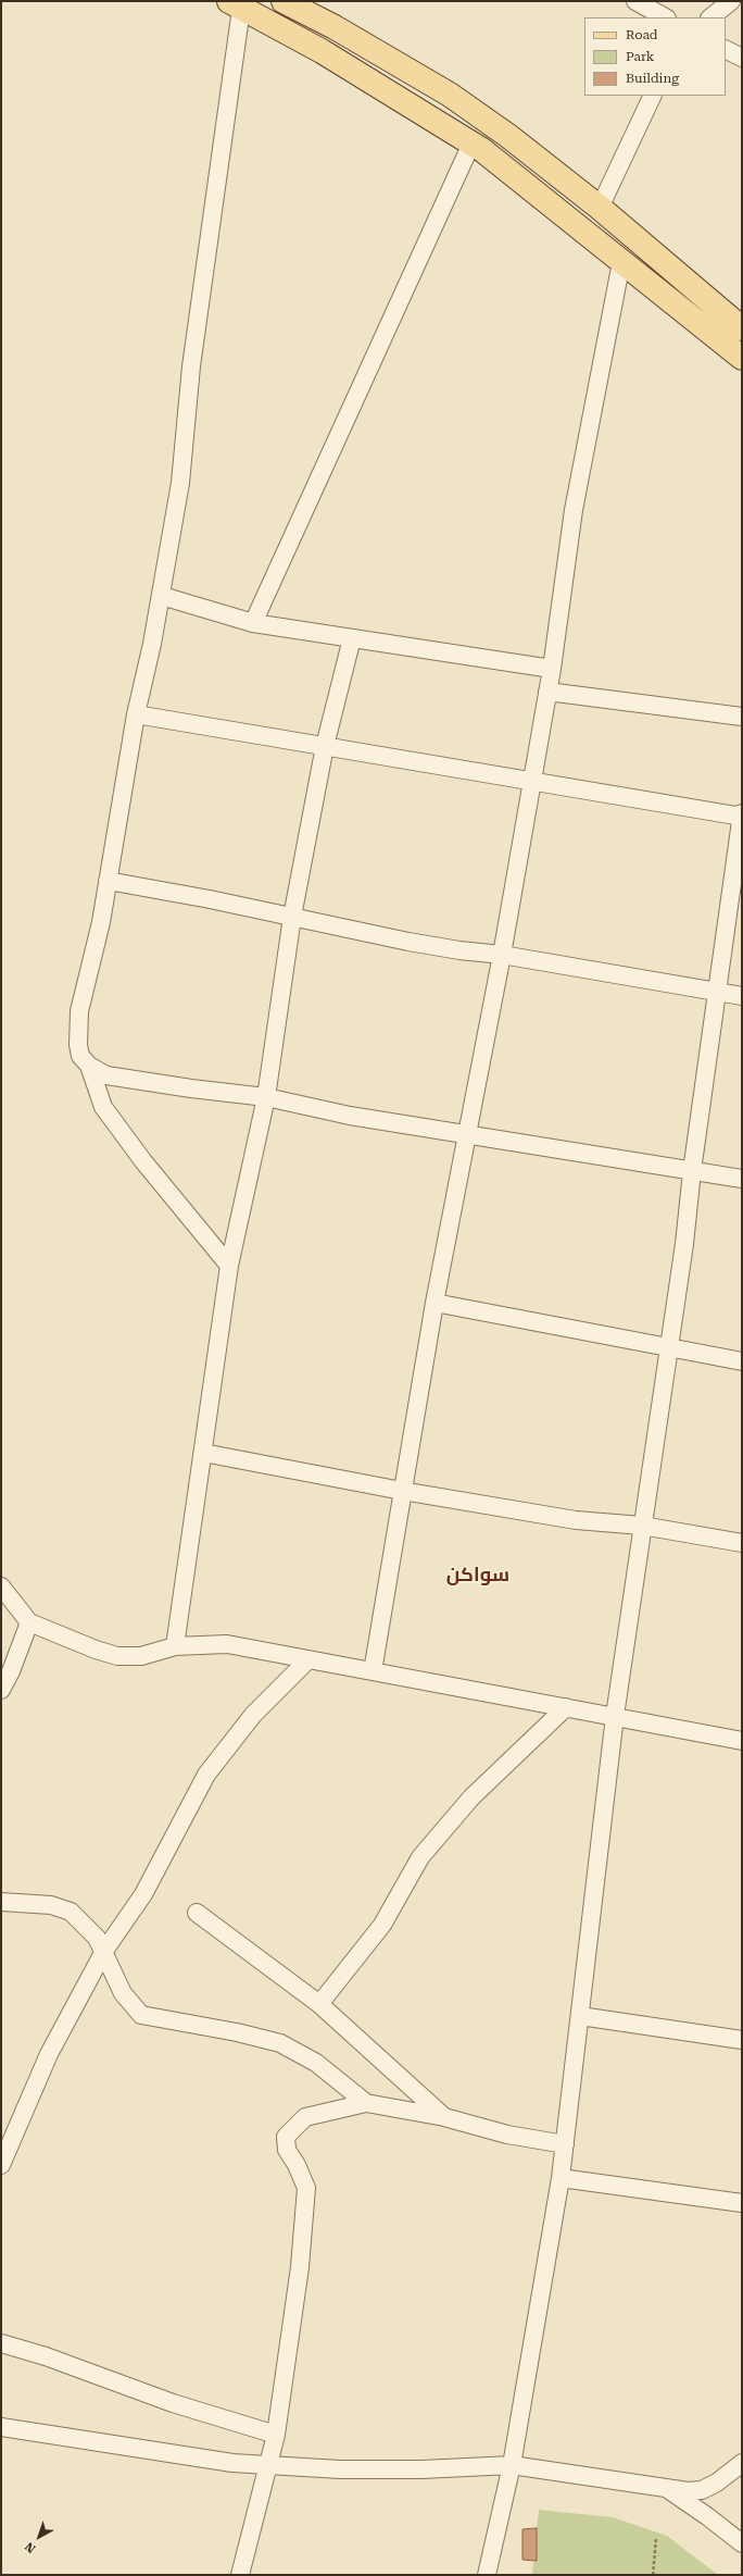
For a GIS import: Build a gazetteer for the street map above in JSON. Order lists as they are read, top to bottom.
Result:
{
  "districts": ["سواكن"],
  "legend": ["Road", "Park", "Building"],
  "north": "bottom left"
}
